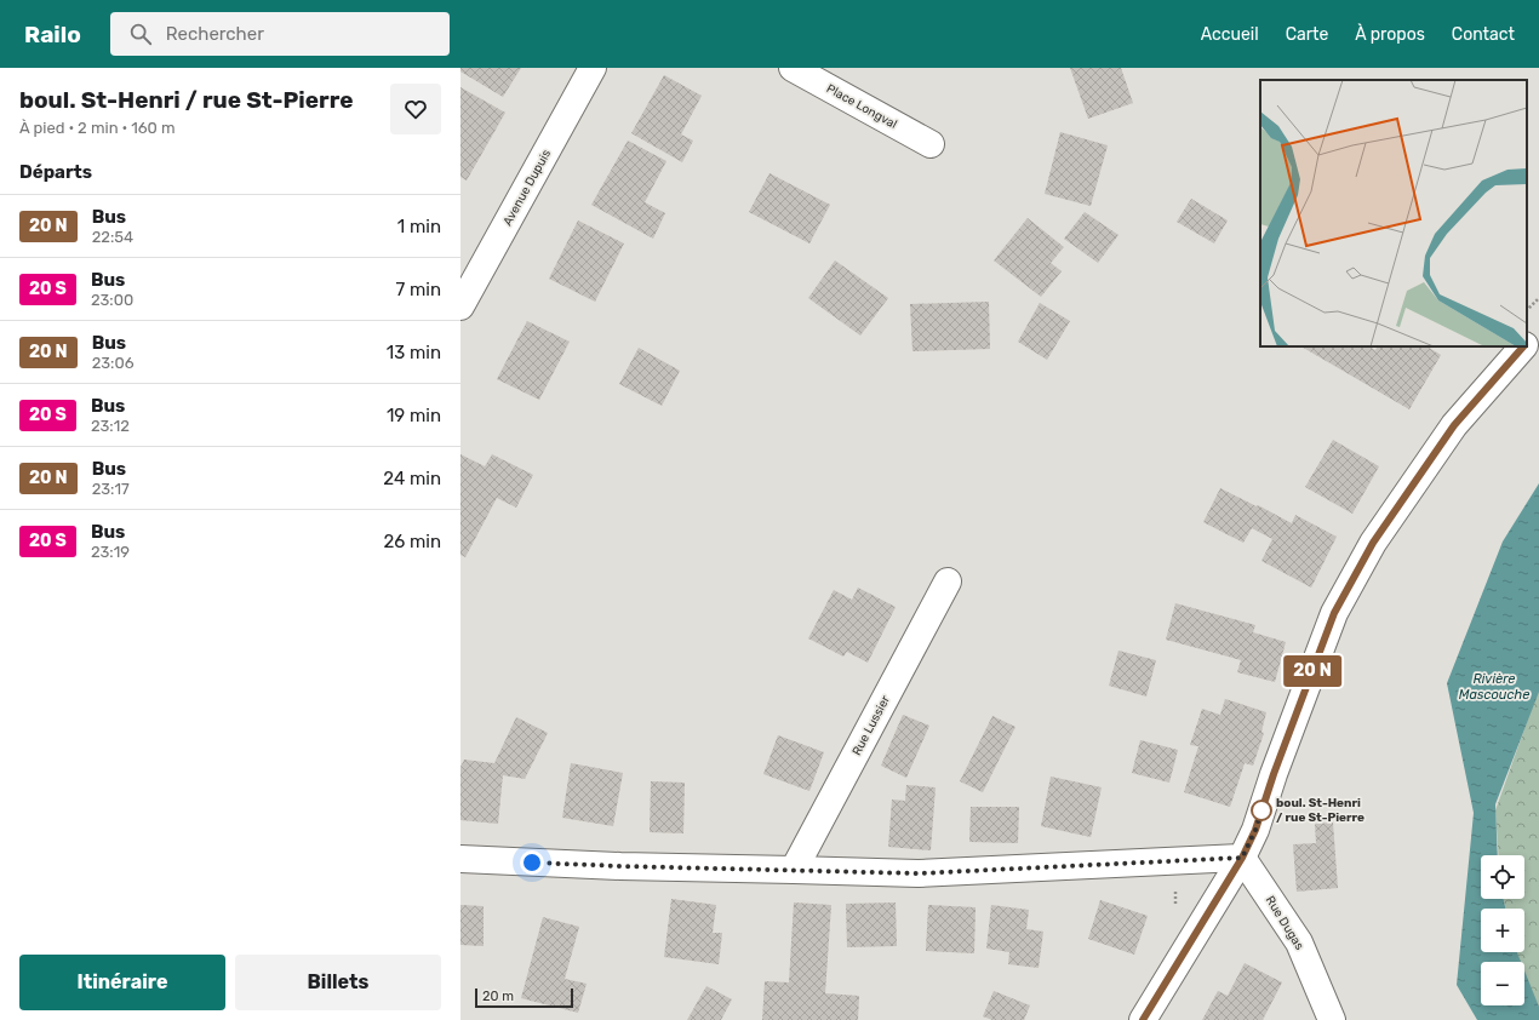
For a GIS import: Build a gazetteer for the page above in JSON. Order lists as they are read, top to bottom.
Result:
{
  "streets": {
    "street": [
      "Place Longval",
      "Avenue Dupuis",
      "Rue Lussier",
      "Rue Dugas"
    ]
  },
  "water": ["Rivière Mascouche"],
  "places": ["boul. St-Henri / rue St-Pierre"],
  "scale_bar": "20 m",
  "page": {
    "header": "Railo",
    "search": "Rechercher",
    "nav": [
      "Accueil",
      "Carte",
      "À propos",
      "Contact"
    ],
    "heading": [
      ["boul. St-Henri / rue St-Pierre", "À pied · 2 min · 160 m"],
      "Départs"
    ],
    "on_map": "20 N",
    "list": [
      {
        "mark": "20 N",
        "name": "Bus",
        "note": "22:54",
        "value": "1 min"
      },
      {
        "mark": "20 S",
        "name": "Bus",
        "note": "23:00",
        "value": "7 min"
      },
      {
        "mark": "20 N",
        "name": "Bus",
        "note": "23:06",
        "value": "13 min"
      },
      {
        "mark": "20 S",
        "name": "Bus",
        "note": "23:12",
        "value": "19 min"
      },
      {
        "mark": "20 N",
        "name": "Bus",
        "note": "23:17",
        "value": "24 min"
      },
      {
        "mark": "20 S",
        "name": "Bus",
        "note": "23:19",
        "value": "26 min"
      }
    ],
    "map_buttons": ["+", "−"],
    "buttons": ["Itinéraire", "Billets"],
    "scale": "20 m"
  }
}
